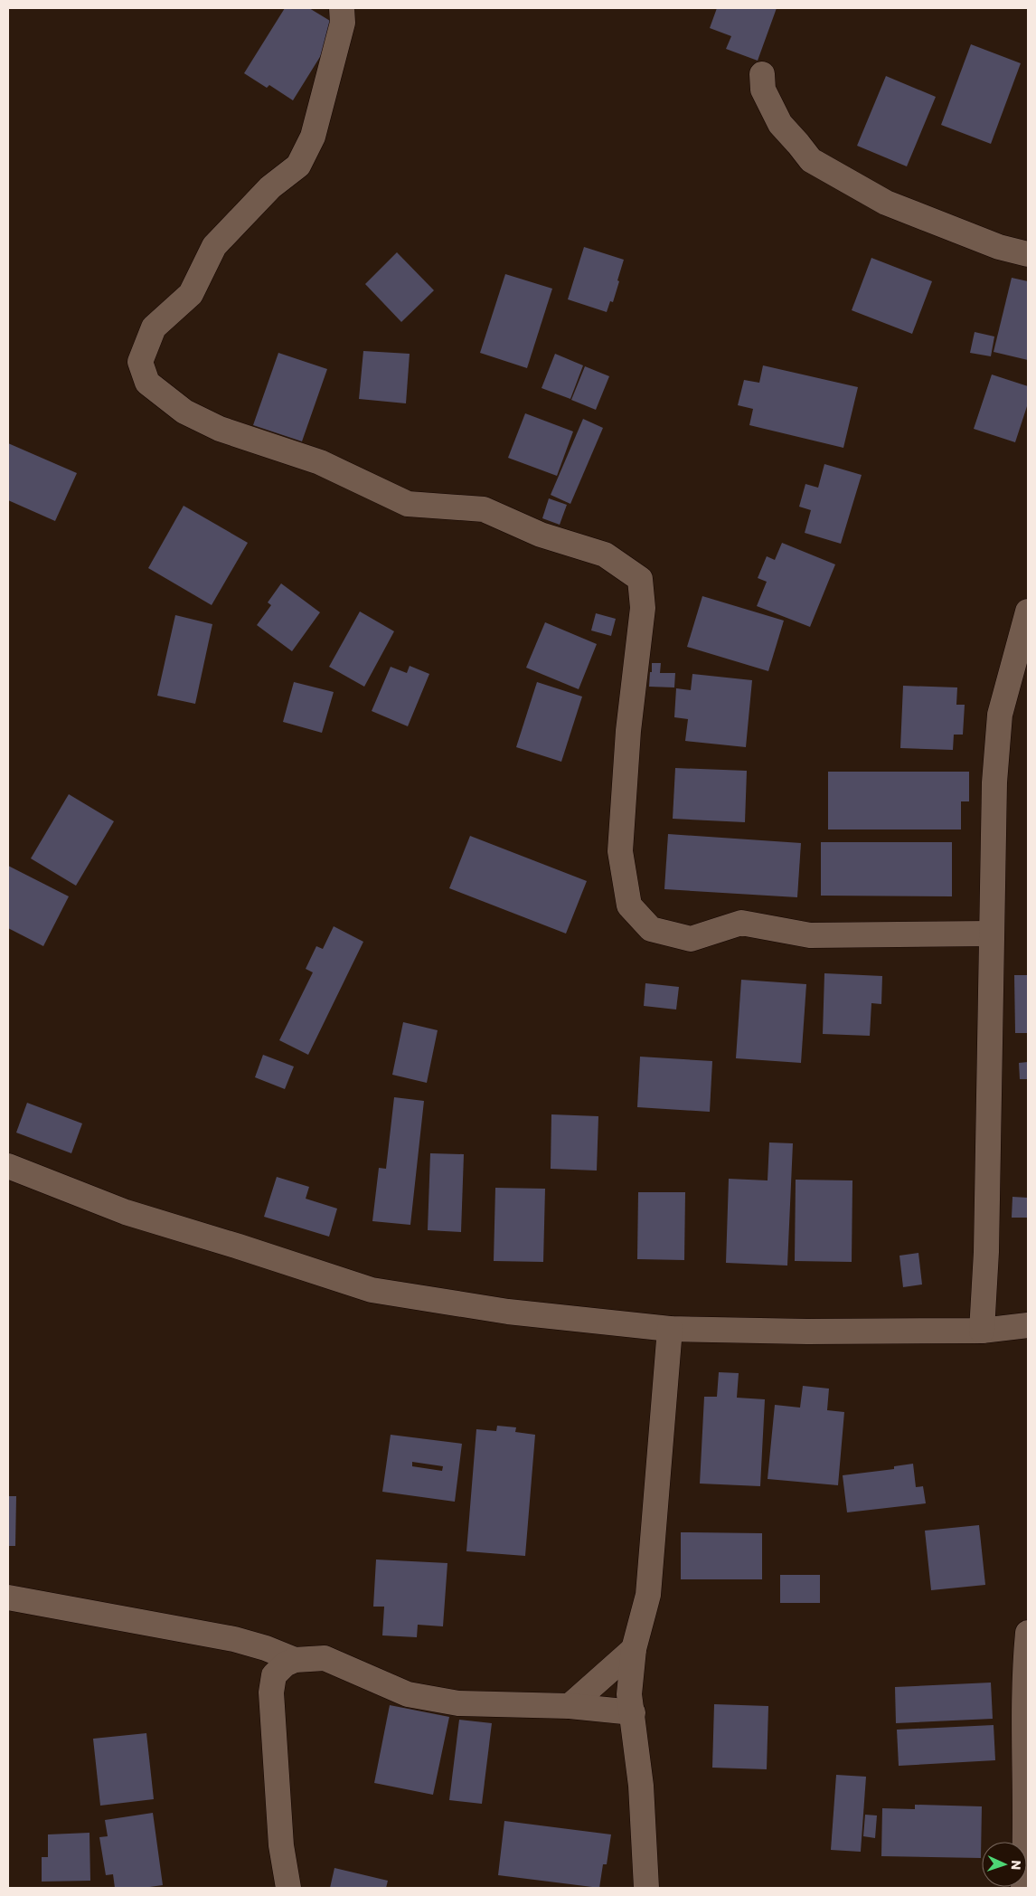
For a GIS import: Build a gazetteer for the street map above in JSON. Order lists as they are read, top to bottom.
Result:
{
  "north": "right"
}
